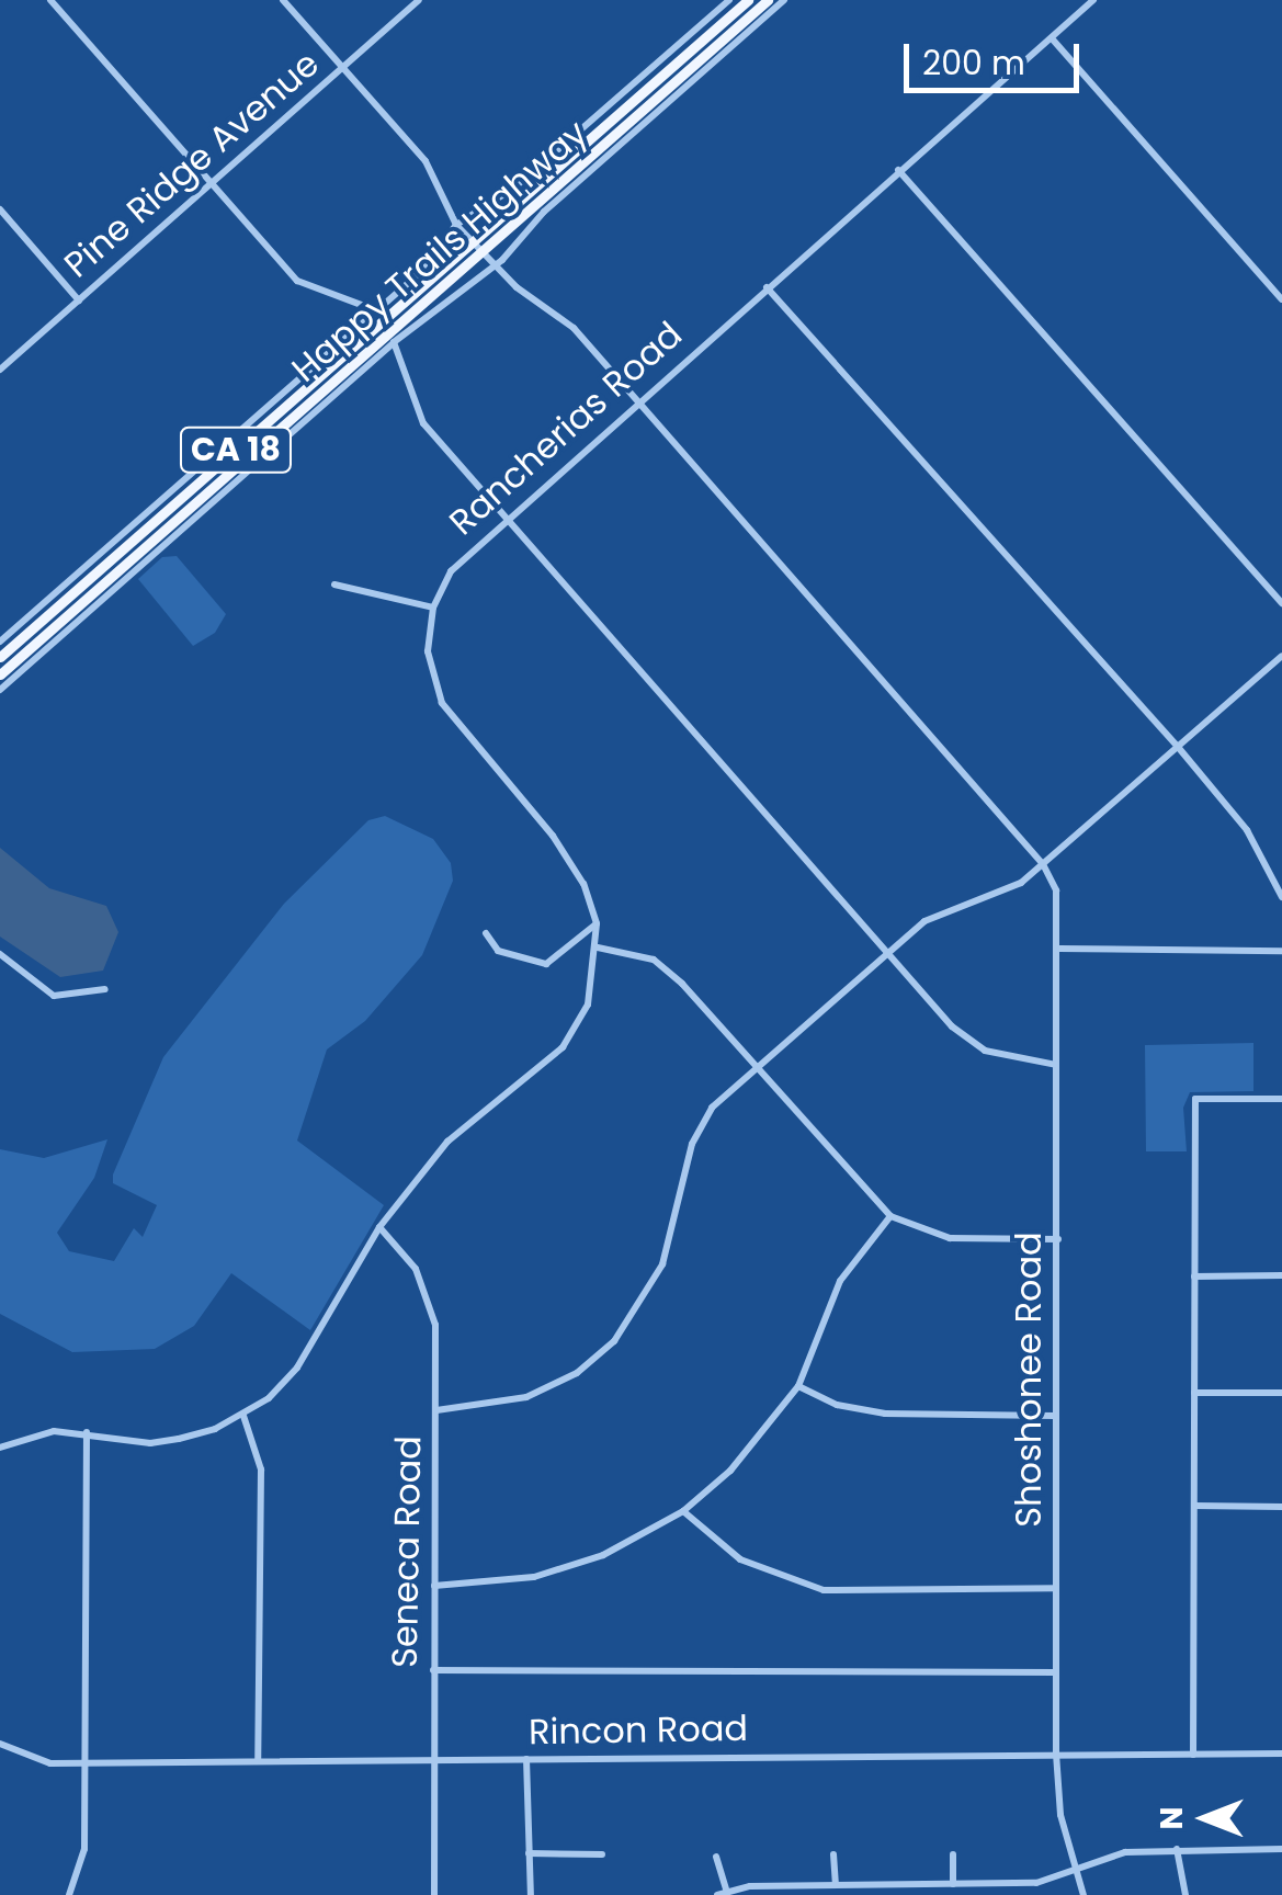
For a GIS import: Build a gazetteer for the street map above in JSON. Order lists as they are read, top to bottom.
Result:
{
  "streets": {
    "main road": ["Happy Trails Highway", "CA 18"],
    "street": [
      "Pine Ridge Avenue",
      "Rancherias Road",
      "Shoshonee Road",
      "Seneca Road",
      "Rincon Road"
    ]
  },
  "crossings": [
    ["Rancherias Road", "Seneca Road"],
    ["Shoshonee Road", "Rincon Road"],
    ["Seneca Road", "Rincon Road"]
  ],
  "scale_bar": "200 m",
  "north": "left"
}
